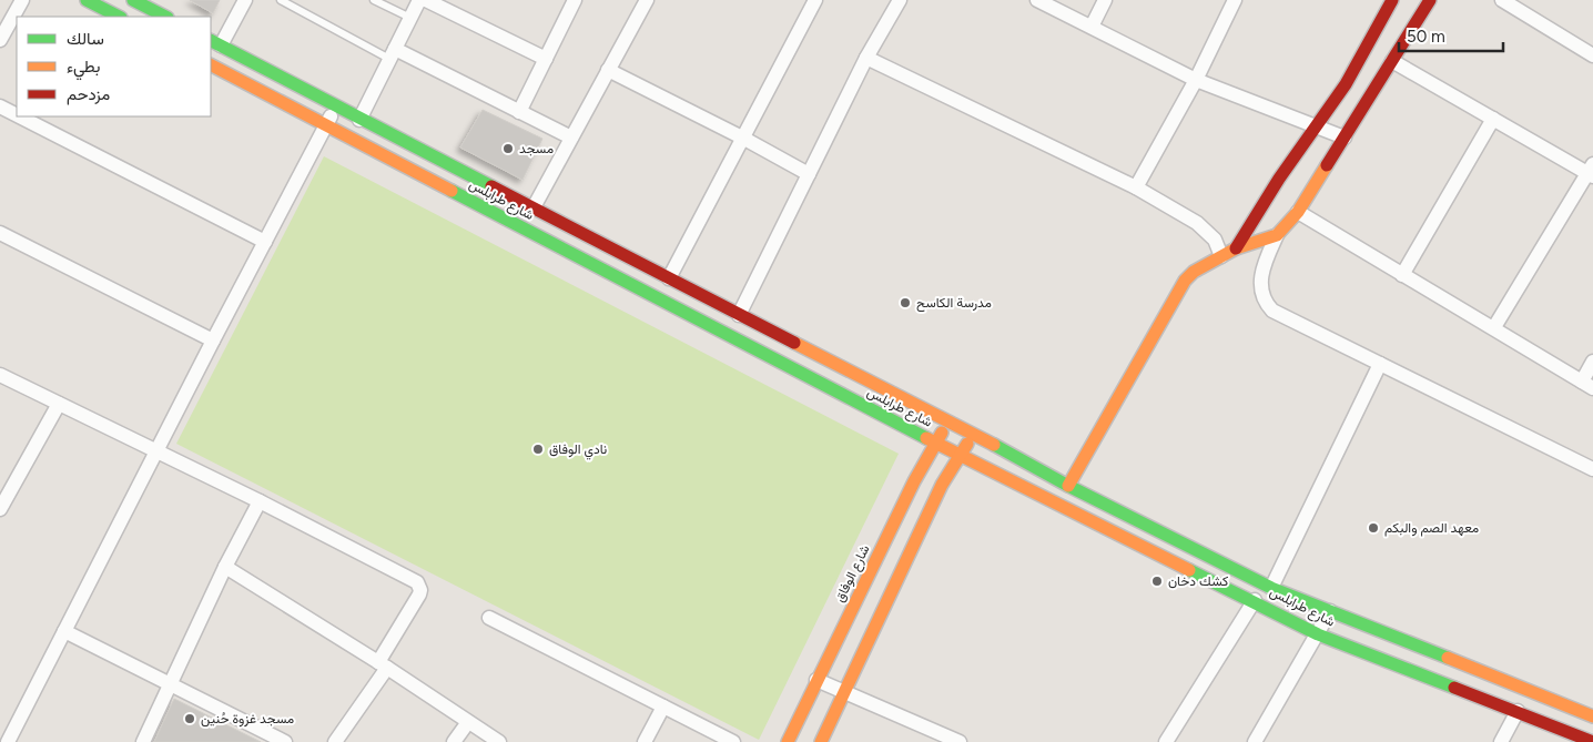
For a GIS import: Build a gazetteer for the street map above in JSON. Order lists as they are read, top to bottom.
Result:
{
  "streets": {
    "main road": ["شارع طرابلس", "شارع الوفاق"]
  },
  "crossings": [
    ["شارع طرابلس", "شارع الوفاق"]
  ],
  "places": [
    "مسجد",
    "مدرسة الكاسح",
    "نادي الوفاق",
    "معهد الصم والبكم",
    "كشك دخان",
    "مسجد غزوة حُنين"
  ],
  "legend": ["سالك", "بطيء", "مزدحم"],
  "scale_bar": "50 m"
}
